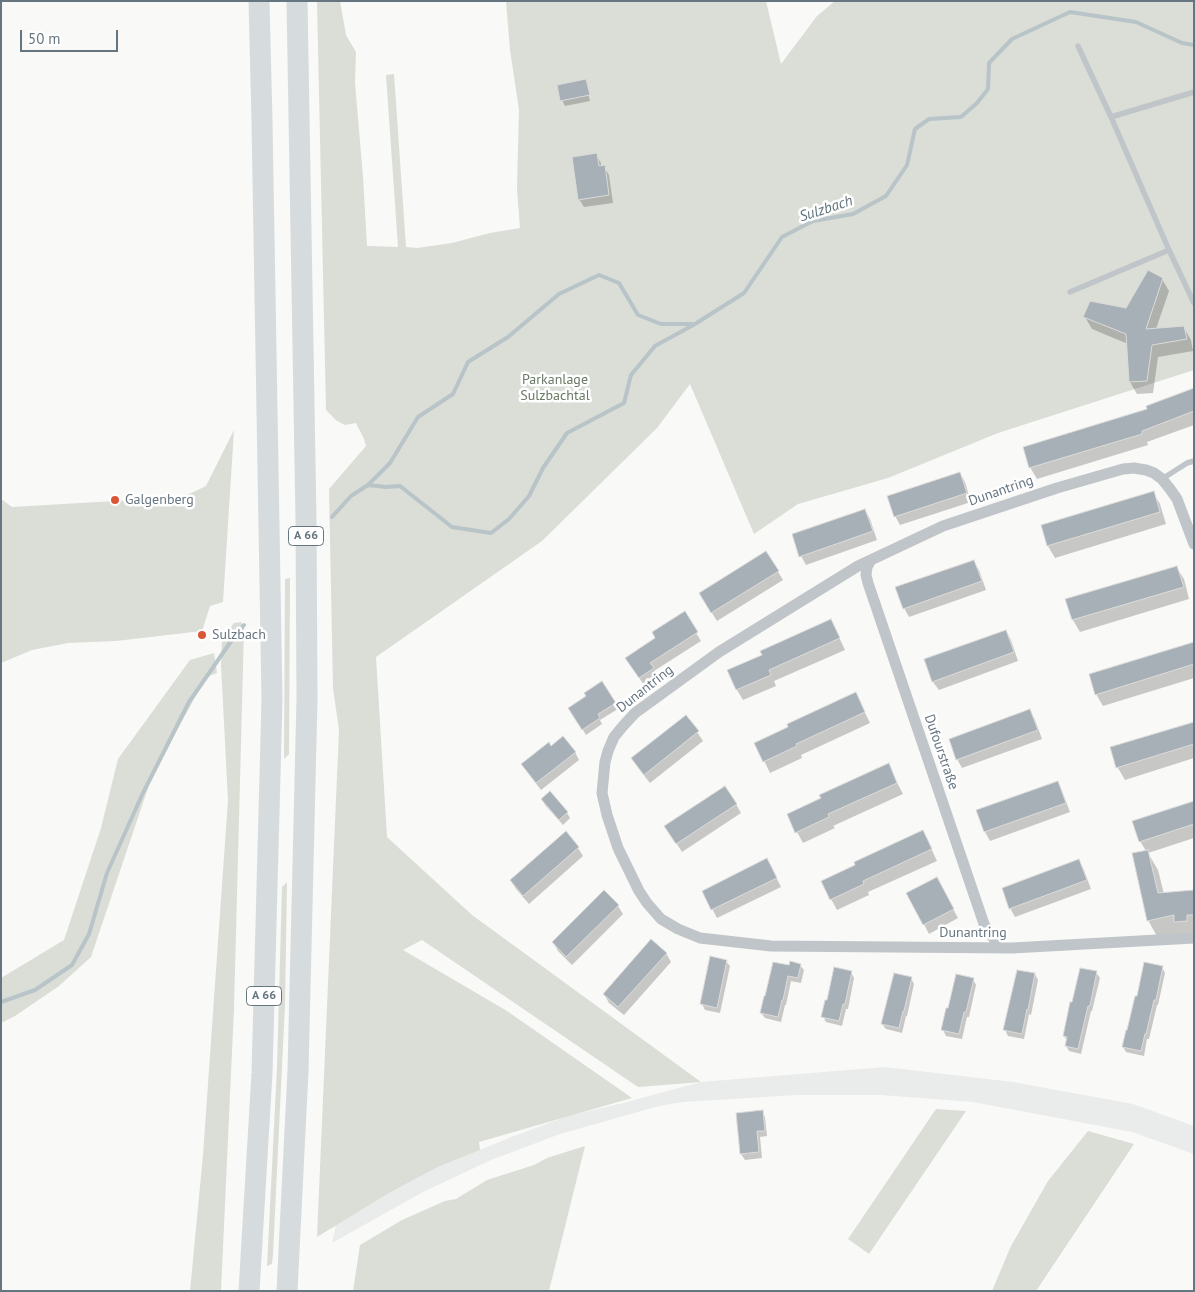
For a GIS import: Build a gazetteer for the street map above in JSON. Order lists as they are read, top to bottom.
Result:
{
  "streets": {
    "highway": ["A 66"],
    "street": ["Dunantring", "Dufourstraße"]
  },
  "crossings": [
    ["Dunantring", "Dufourstraße"]
  ],
  "water": ["Sulzbach"],
  "parks": ["Parkanlage Sulzbachtal"],
  "places": ["Galgenberg", "Sulzbach"],
  "scale_bar": "50 m"
}
